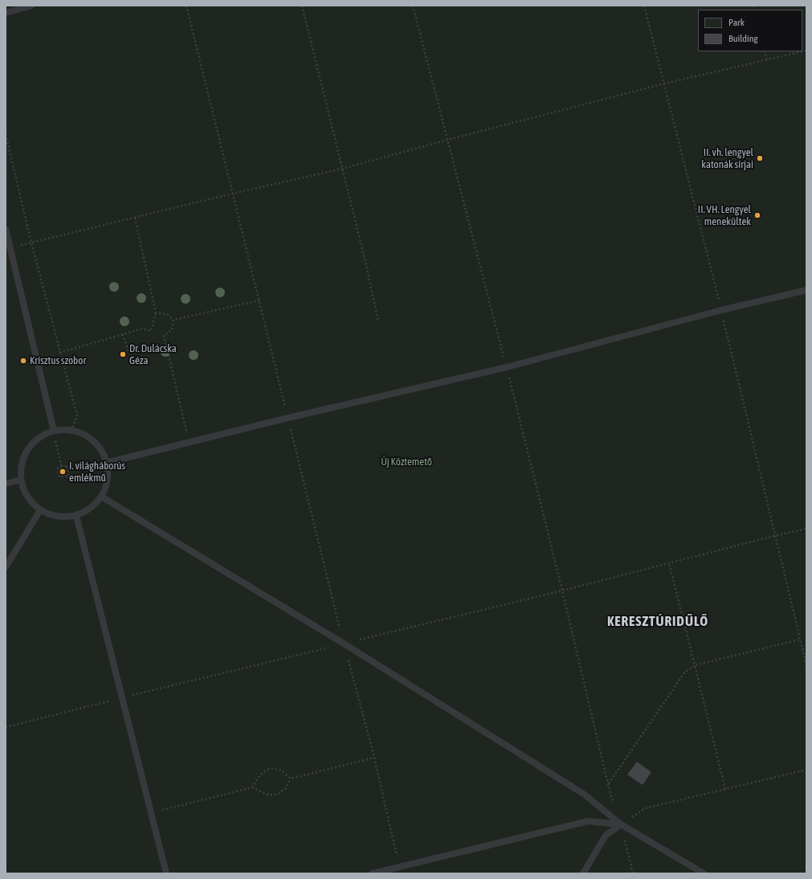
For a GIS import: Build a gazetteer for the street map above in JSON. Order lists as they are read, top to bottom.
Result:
{
  "districts": ["KERESZTÚRIDŰLŐ"],
  "parks": ["Új Köztemető"],
  "places": [
    "II. vh. lengyel katonák sírjai",
    "II. VH. Lengyel menekültek",
    "Dr. Dulácska Géza",
    "Krisztus szobor",
    "I. világháborús emlékmű"
  ],
  "legend": ["Park", "Building"]
}
